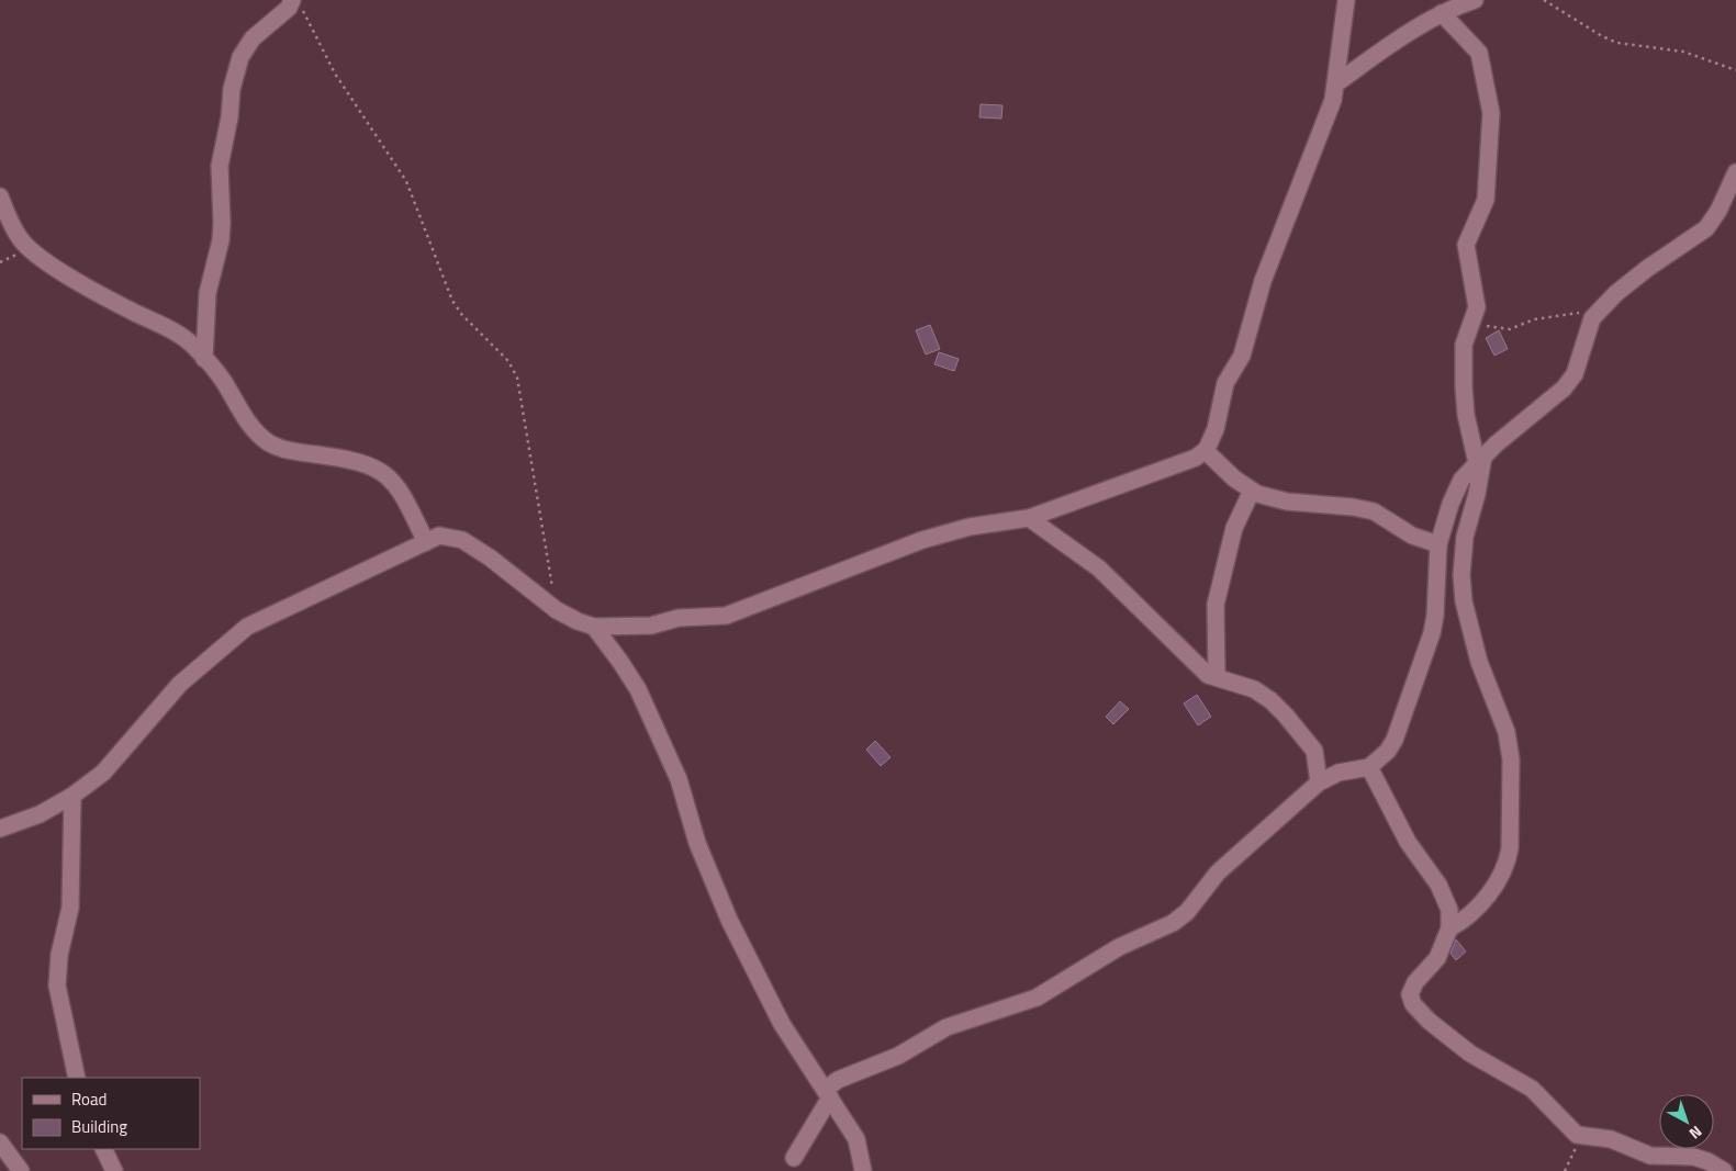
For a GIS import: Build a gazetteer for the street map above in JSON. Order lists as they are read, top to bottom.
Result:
{
  "legend": ["Road", "Building"],
  "north": "bottom right"
}
